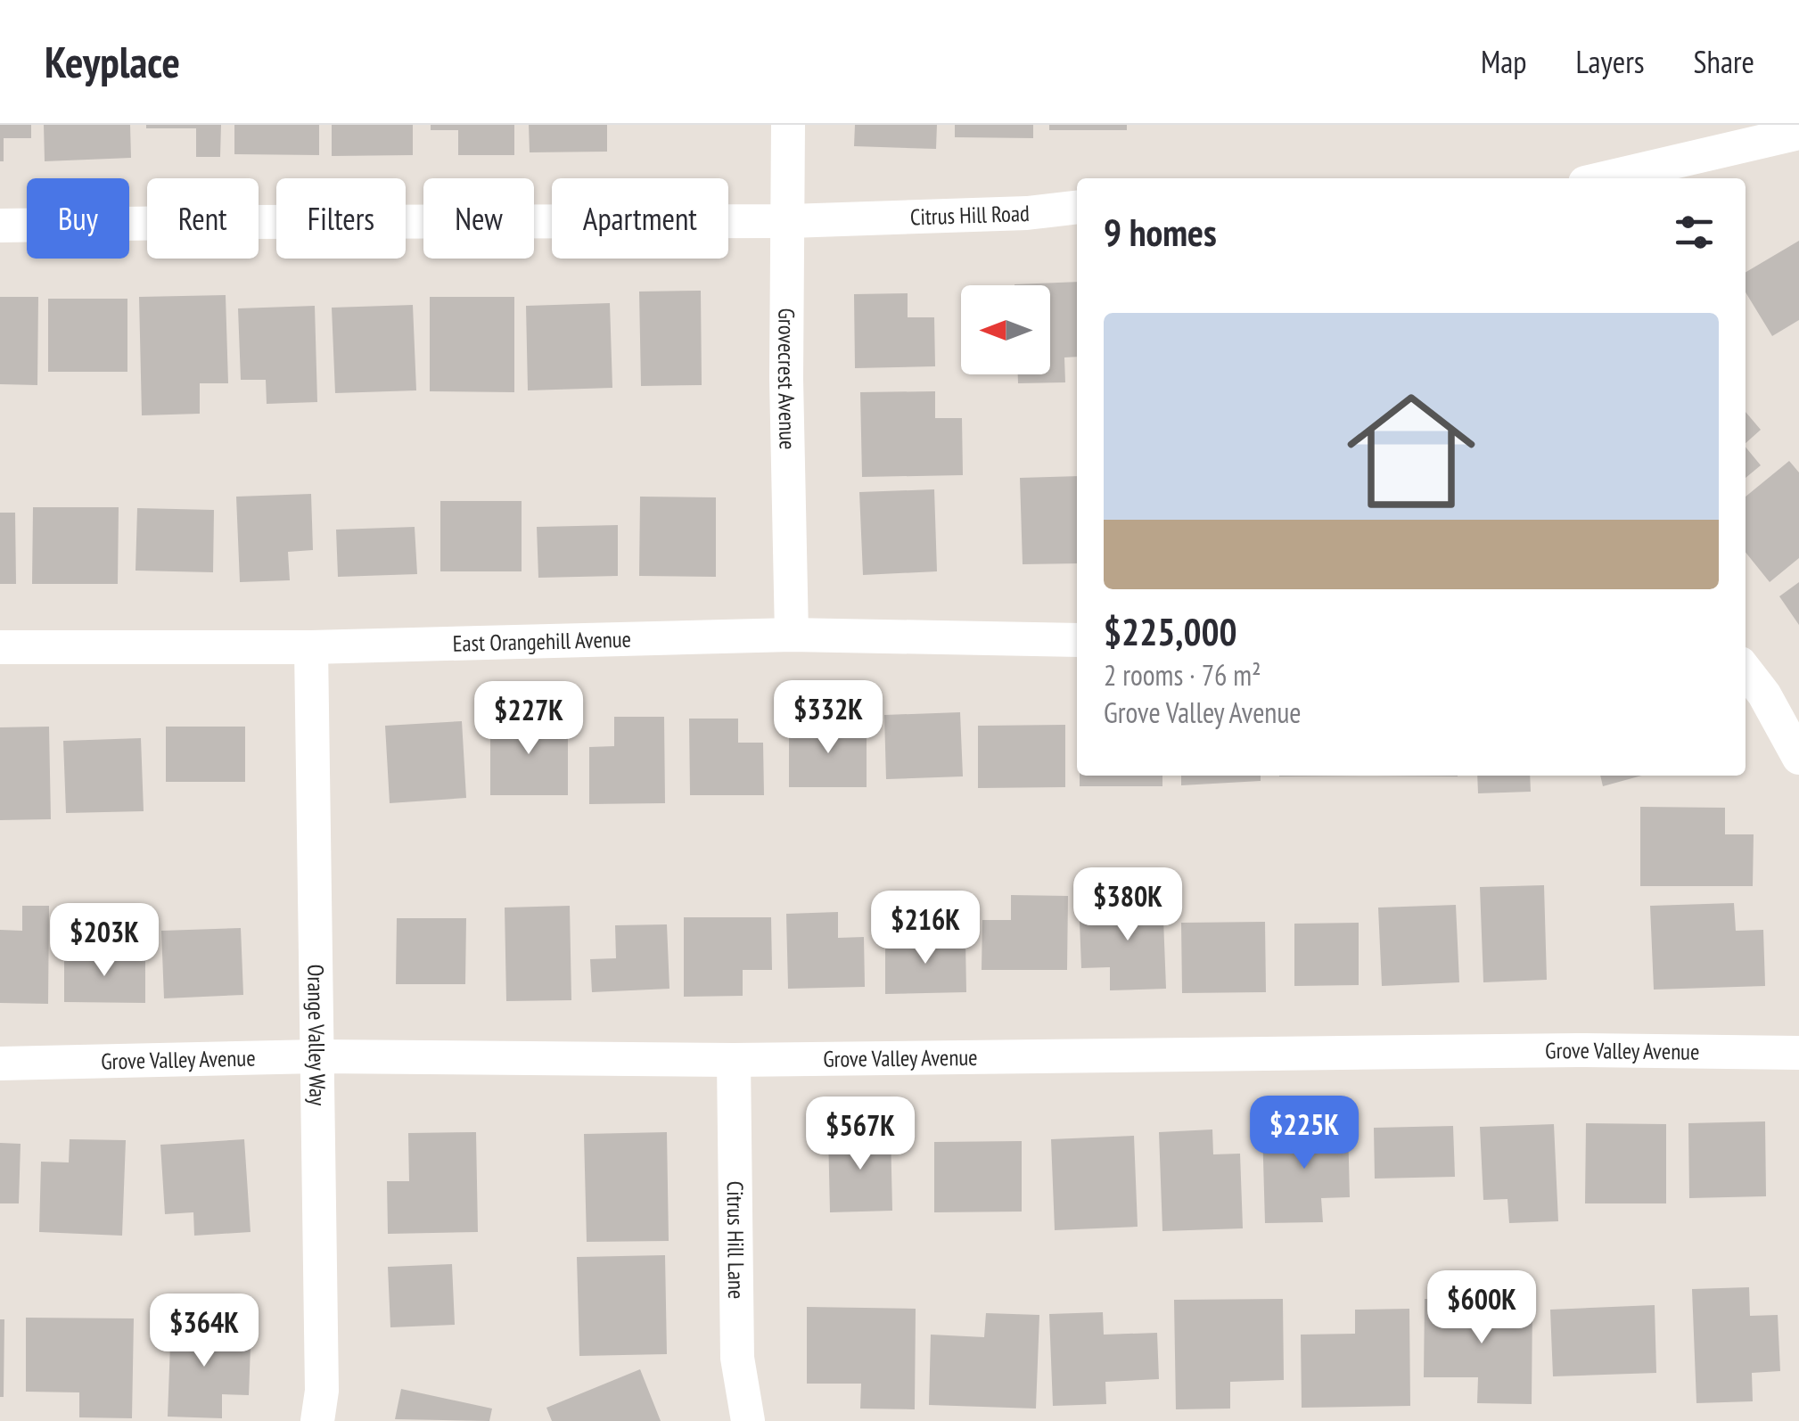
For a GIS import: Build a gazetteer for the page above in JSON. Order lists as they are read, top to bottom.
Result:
{
  "streets": {
    "street": [
      "Citrus Hill Road",
      "Grovecrest Avenue",
      "East Orangehill Avenue",
      "Orange Valley Way",
      "Grove Valley Avenue",
      "Citrus Hill Lane"
    ]
  },
  "crossings": [
    ["Citrus Hill Road", "Grovecrest Avenue"],
    ["Grovecrest Avenue", "East Orangehill Avenue"],
    ["East Orangehill Avenue", "Orange Valley Way"],
    ["Orange Valley Way", "Grove Valley Avenue"],
    ["Grove Valley Avenue", "Citrus Hill Lane"]
  ],
  "north": "left",
  "page": {
    "header": "Keyplace",
    "nav": ["Map", "Layers", "Share"],
    "chip": [
      "Buy",
      "Rent",
      "Filters",
      "New",
      "Apartment"
    ],
    "heading": "9 homes",
    "list": [
      {
        "name": "$225,000",
        "note": "2 rooms · 76 m² · Grove Valley Avenue"
      }
    ],
    "price": [
      "$332K",
      "$227K",
      "$380K",
      "$216K",
      "$203K",
      "$225K",
      "$567K",
      "$600K",
      "$364K"
    ]
  }
}
